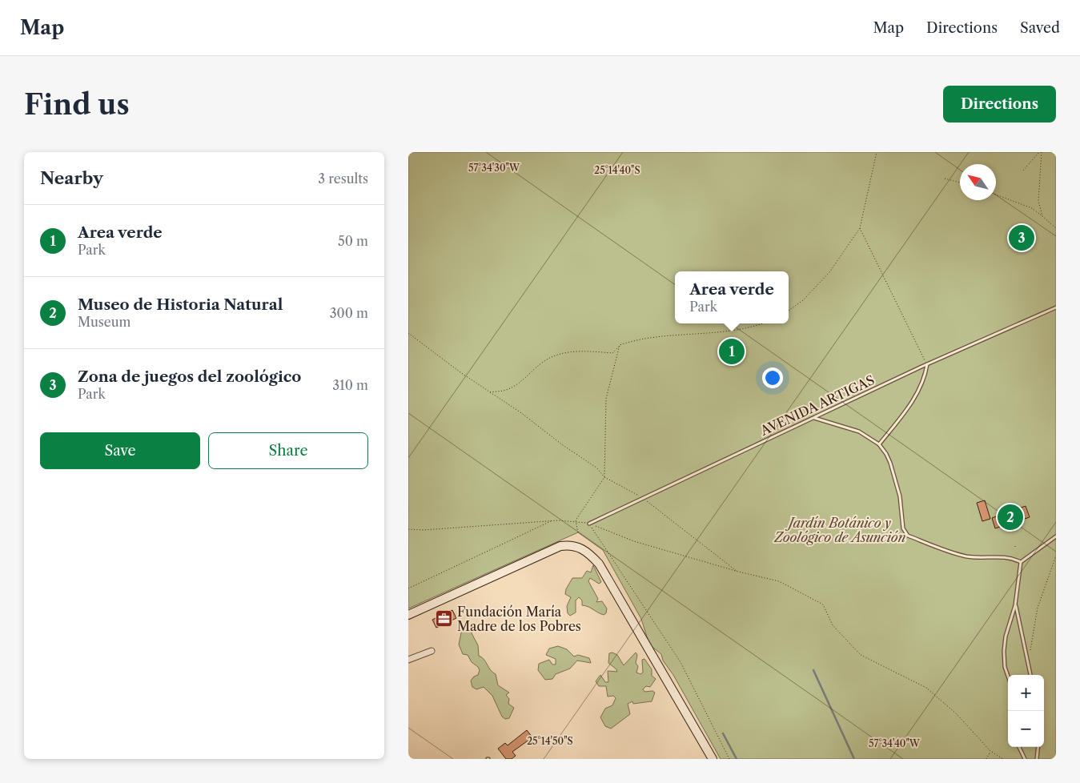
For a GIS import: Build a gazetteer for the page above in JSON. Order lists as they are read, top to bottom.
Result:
{
  "streets": {
    "lane": ["AVENIDA ARTIGAS"]
  },
  "parks": ["Jardín Botánico y Zoológico de Asunción"],
  "places": {
    "office": ["Fundación María Madre de los Pobres"]
  },
  "north": "top left",
  "page": {
    "header": "Map",
    "nav": ["Map", "Directions", "Saved"],
    "buttons": [
      "Directions",
      ["Save", "Share"]
    ],
    "title": "Find us",
    "heading": ["Nearby", "3 results"],
    "list": [
      {
        "mark": "1",
        "name": "Area verde",
        "note": "Park",
        "value": "50 m"
      },
      {
        "mark": "2",
        "name": "Museo de Historia Natural",
        "note": "Museum",
        "value": "300 m"
      },
      {
        "mark": "3",
        "name": "Zona de juegos del zoológico",
        "note": "Park",
        "value": "310 m"
      }
    ],
    "pins": ["3", "1", "2"],
    "popup": ["Area verde", "Park"],
    "map_buttons": ["+", "−"]
  },
  "coordinates": [
    "57°34'30\"W",
    "25°14'40\"S",
    "25°14'50\"S",
    "57°34'40\"W"
  ]
}
